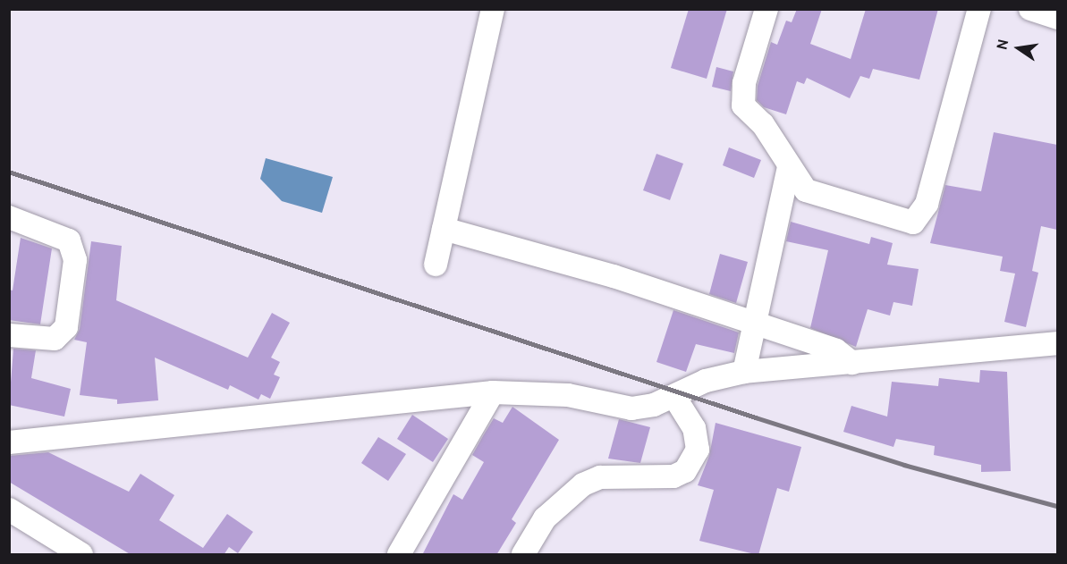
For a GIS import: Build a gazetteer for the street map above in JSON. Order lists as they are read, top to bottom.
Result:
{
  "north": "left"
}
